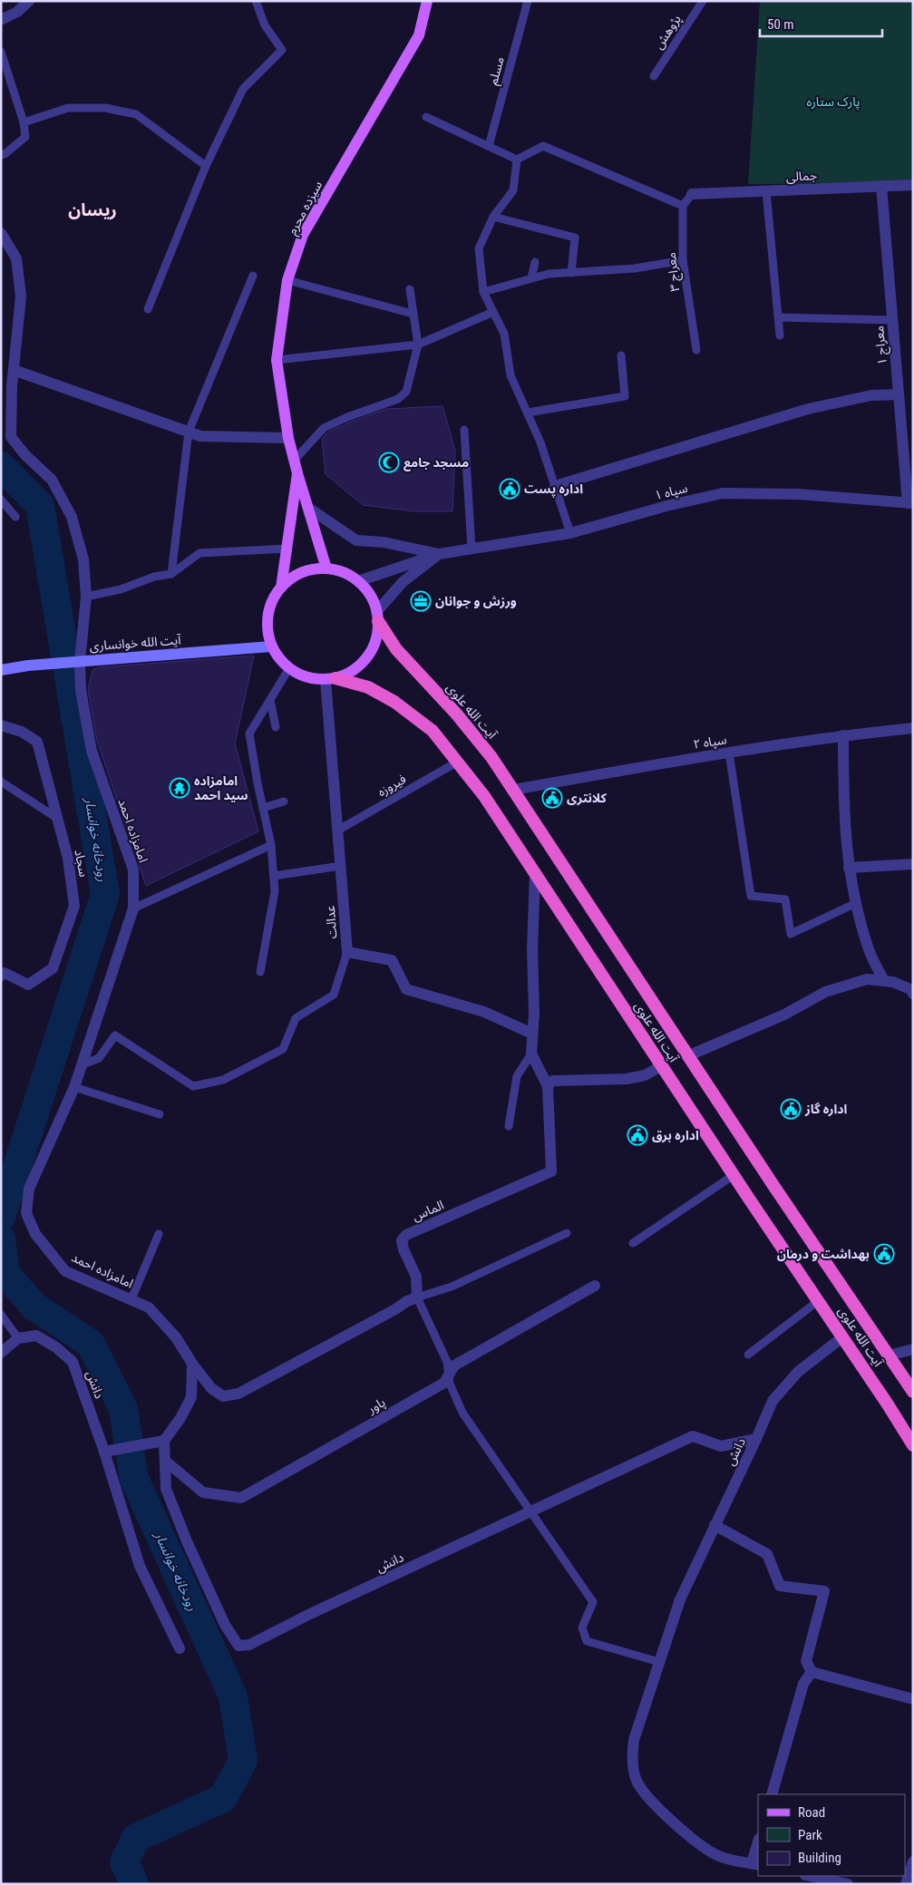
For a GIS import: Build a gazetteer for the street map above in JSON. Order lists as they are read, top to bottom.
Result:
{
  "streets": {
    "highway": ["آیت الله علوی"],
    "main road": ["سیزده محرم", "آیت الله خوانساری"],
    "street": [
      "جمالی",
      "معراج ۱",
      "سپاه ۱",
      "سپاه ۲",
      "امامزاده احمد",
      "سجاد",
      "عدالت",
      "الماس",
      "دانش",
      "پاور"
    ],
    "lane": [
      "پژوهش",
      "مسلم",
      "معراج ۳",
      "فیروزه"
    ]
  },
  "crossings": [
    ["جمالی", "معراج ۱"],
    ["سیزده محرم", "آیت الله خوانساری"],
    ["سیزده محرم", "آیت الله علوی"],
    ["سیزده محرم", "عدالت"],
    ["معراج ۱", "سپاه ۱"],
    ["آیت الله خوانساری", "آیت الله علوی"],
    ["آیت الله خوانساری", "امامزاده احمد"],
    ["آیت الله خوانساری", "عدالت"],
    ["آیت الله علوی", "سپاه ۲"],
    ["آیت الله علوی", "فیروزه"],
    ["آیت الله علوی", "عدالت"],
    ["آیت الله علوی", "دانش"],
    ["فیروزه", "عدالت"],
    ["دانش", "پاور"]
  ],
  "districts": ["ریسان"],
  "water": ["رودخانه خوانسار"],
  "parks": ["پارک ستاره"],
  "places": {
    "mosque": ["مسجد جامع"],
    "public building": [
      "اداره پست",
      "کلانتری",
      "اداره گاز",
      "اداره برق",
      "بهداشت و درمان"
    ],
    "office": ["ورزش و جوانان"],
    "temple": ["امامزاده سید احمد"]
  },
  "legend": ["Road", "Park", "Building"],
  "scale_bar": "50 m"
}
